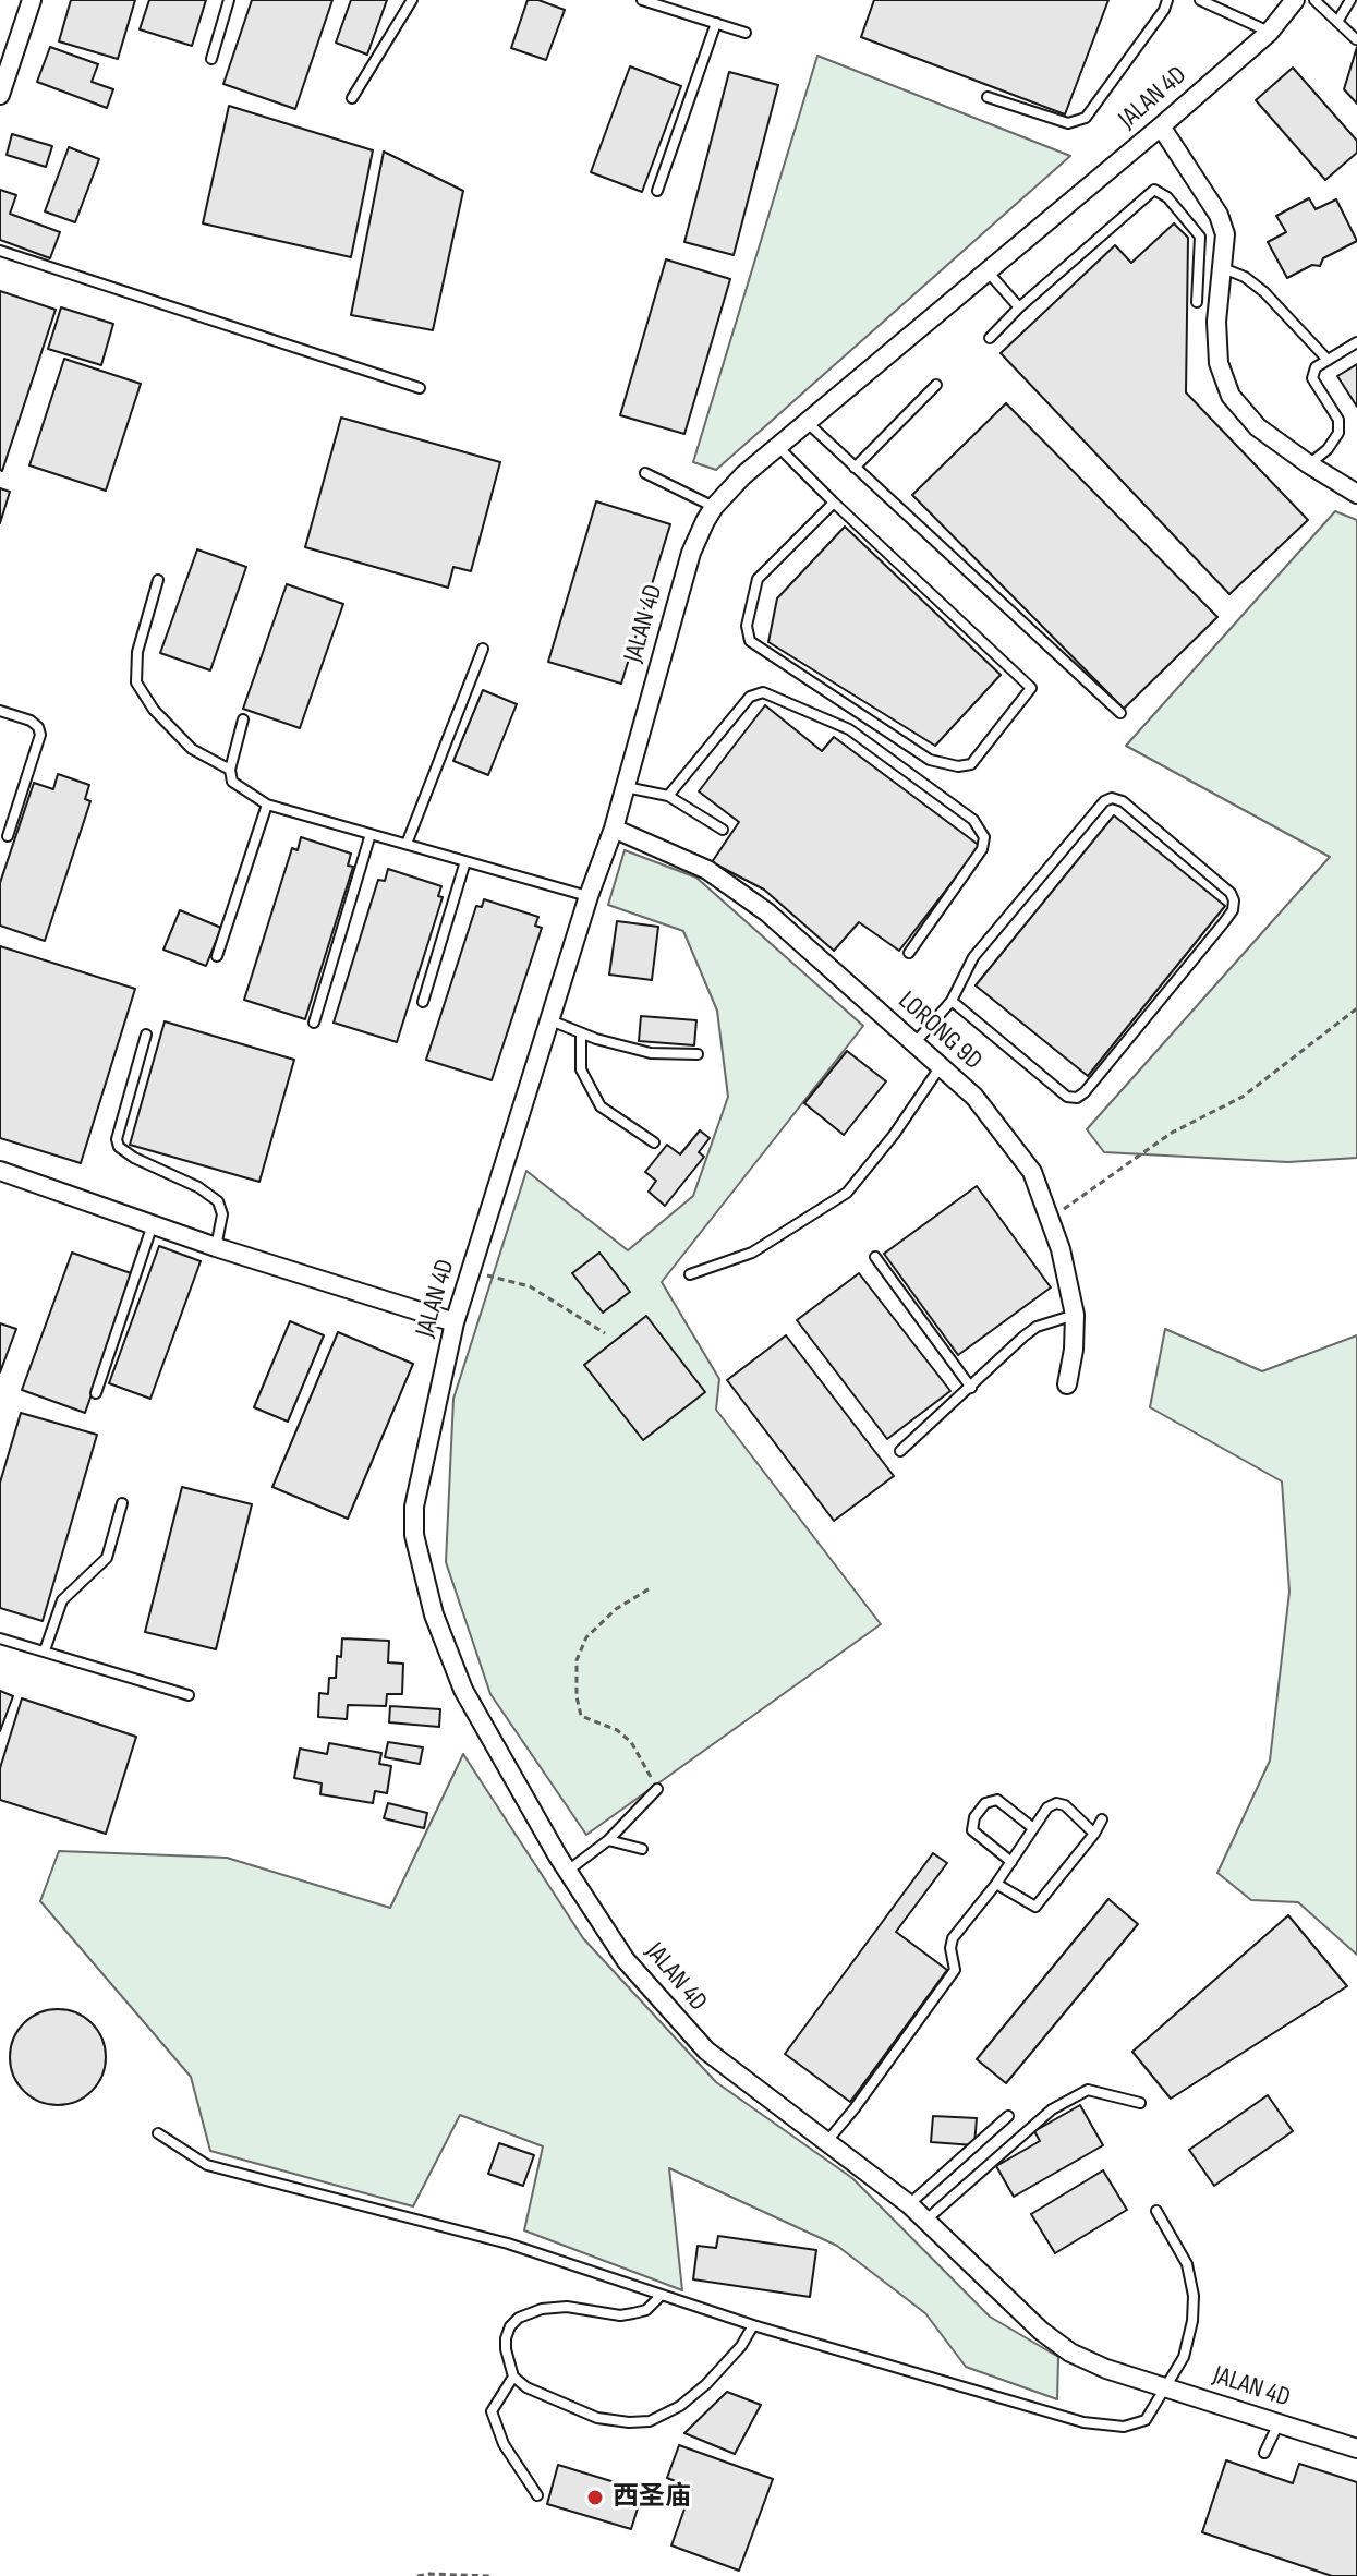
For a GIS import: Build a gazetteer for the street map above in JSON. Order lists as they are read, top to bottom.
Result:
{
  "streets": {
    "street": ["JALAN 4D", "LORONG 9D"]
  },
  "crossings": [
    ["JALAN 4D", "LORONG 9D"]
  ],
  "places": ["西圣庙"]
}
